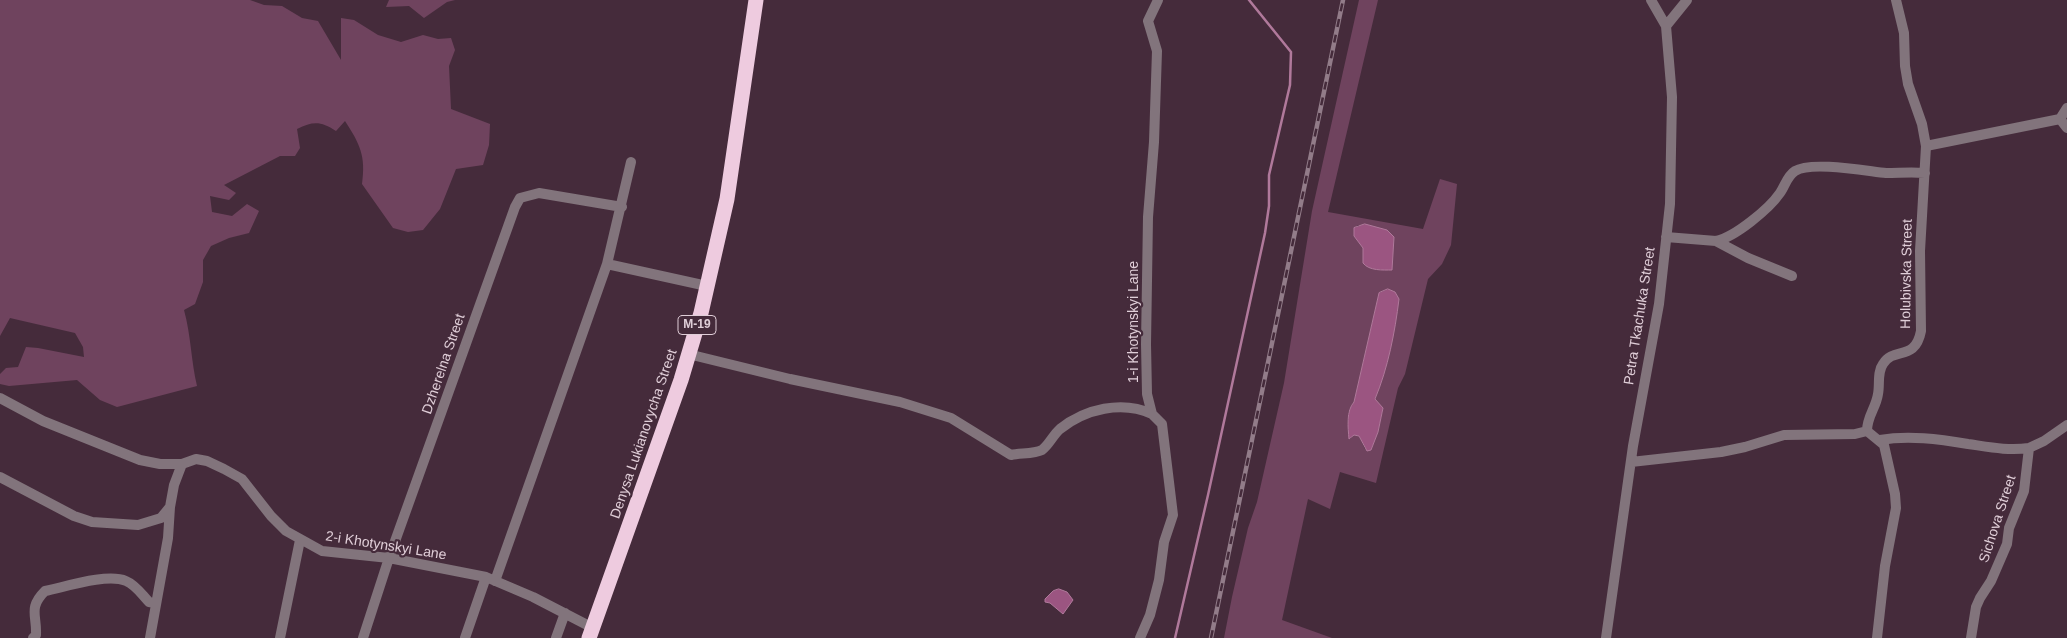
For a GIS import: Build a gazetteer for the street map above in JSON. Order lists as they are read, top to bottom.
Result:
{
  "streets": {
    "highway": ["М-19", "Denysa Lukianovycha Street"],
    "street": [
      "Holubivska Street",
      "Petra Tkachuka Street",
      "1-i Khotynskyi Lane",
      "Dzherelna Street",
      "Sichova Street",
      "2-i Khotynskyi Lane"
    ]
  },
  "crossings": [
    ["Dzherelna Street", "2-i Khotynskyi Lane"],
    ["Denysa Lukianovycha Street", "2-i Khotynskyi Lane"]
  ]
}
